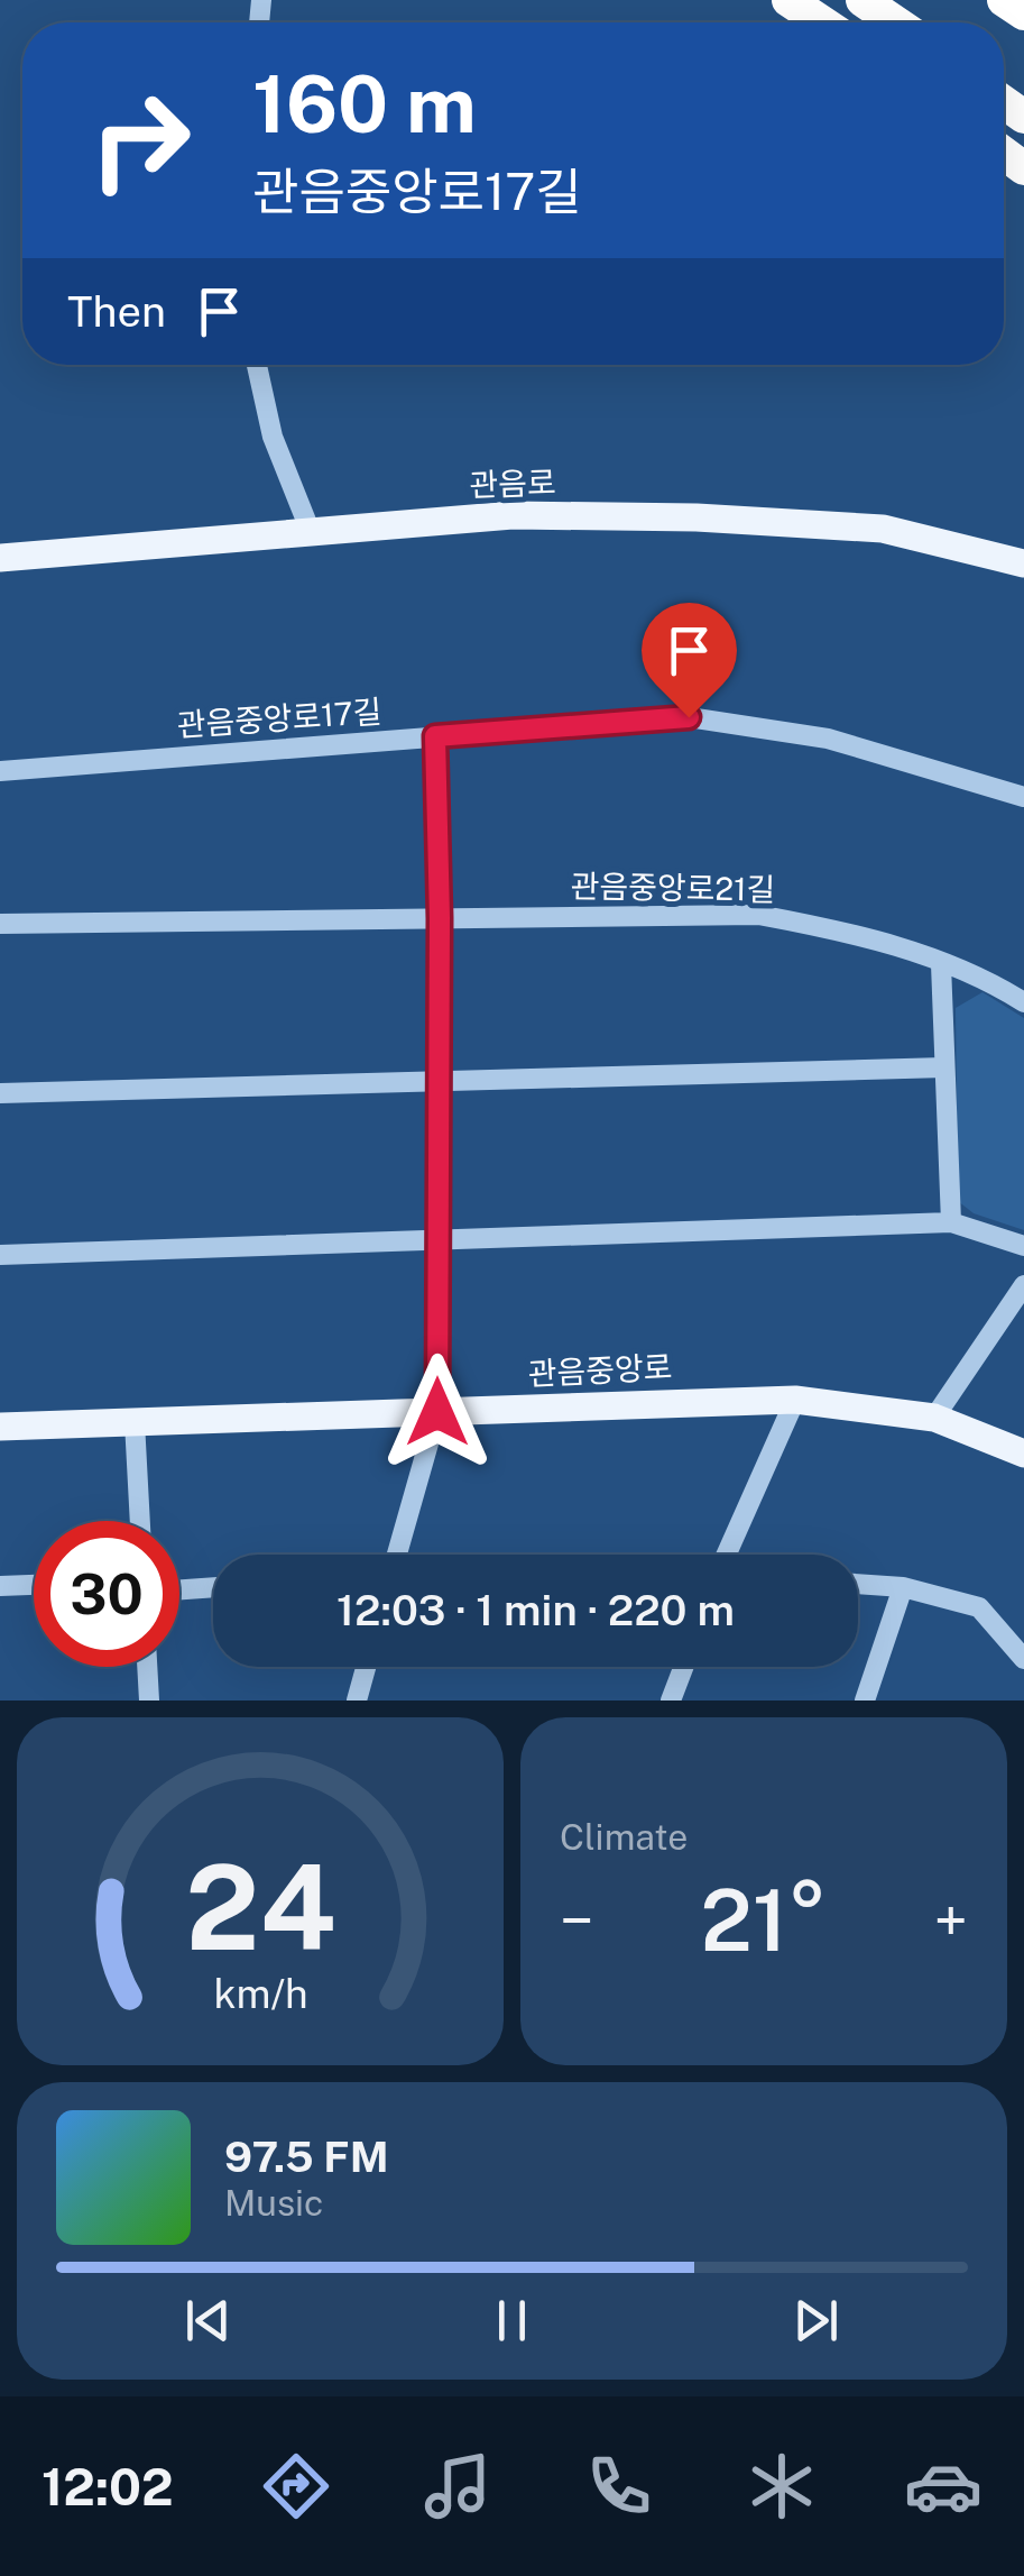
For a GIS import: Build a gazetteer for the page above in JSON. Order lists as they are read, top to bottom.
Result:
{
  "streets": {
    "main road": ["관음로", "관음중앙로"],
    "street": ["관음중앙로17길", "관음중앙로21길"]
  },
  "page": {
    "turn": ["160 m", "관음중앙로17길"],
    "then": "Then",
    "limit": "30",
    "trip": "12:03 · 1 min · 220 m",
    "tile": "Climate",
    "heat": ["−", "21°", "+"],
    "song": ["97.5 FM", "Music"],
    "tabs": "12:02",
    "gauge": ["24", "km/h"]
  }
}
